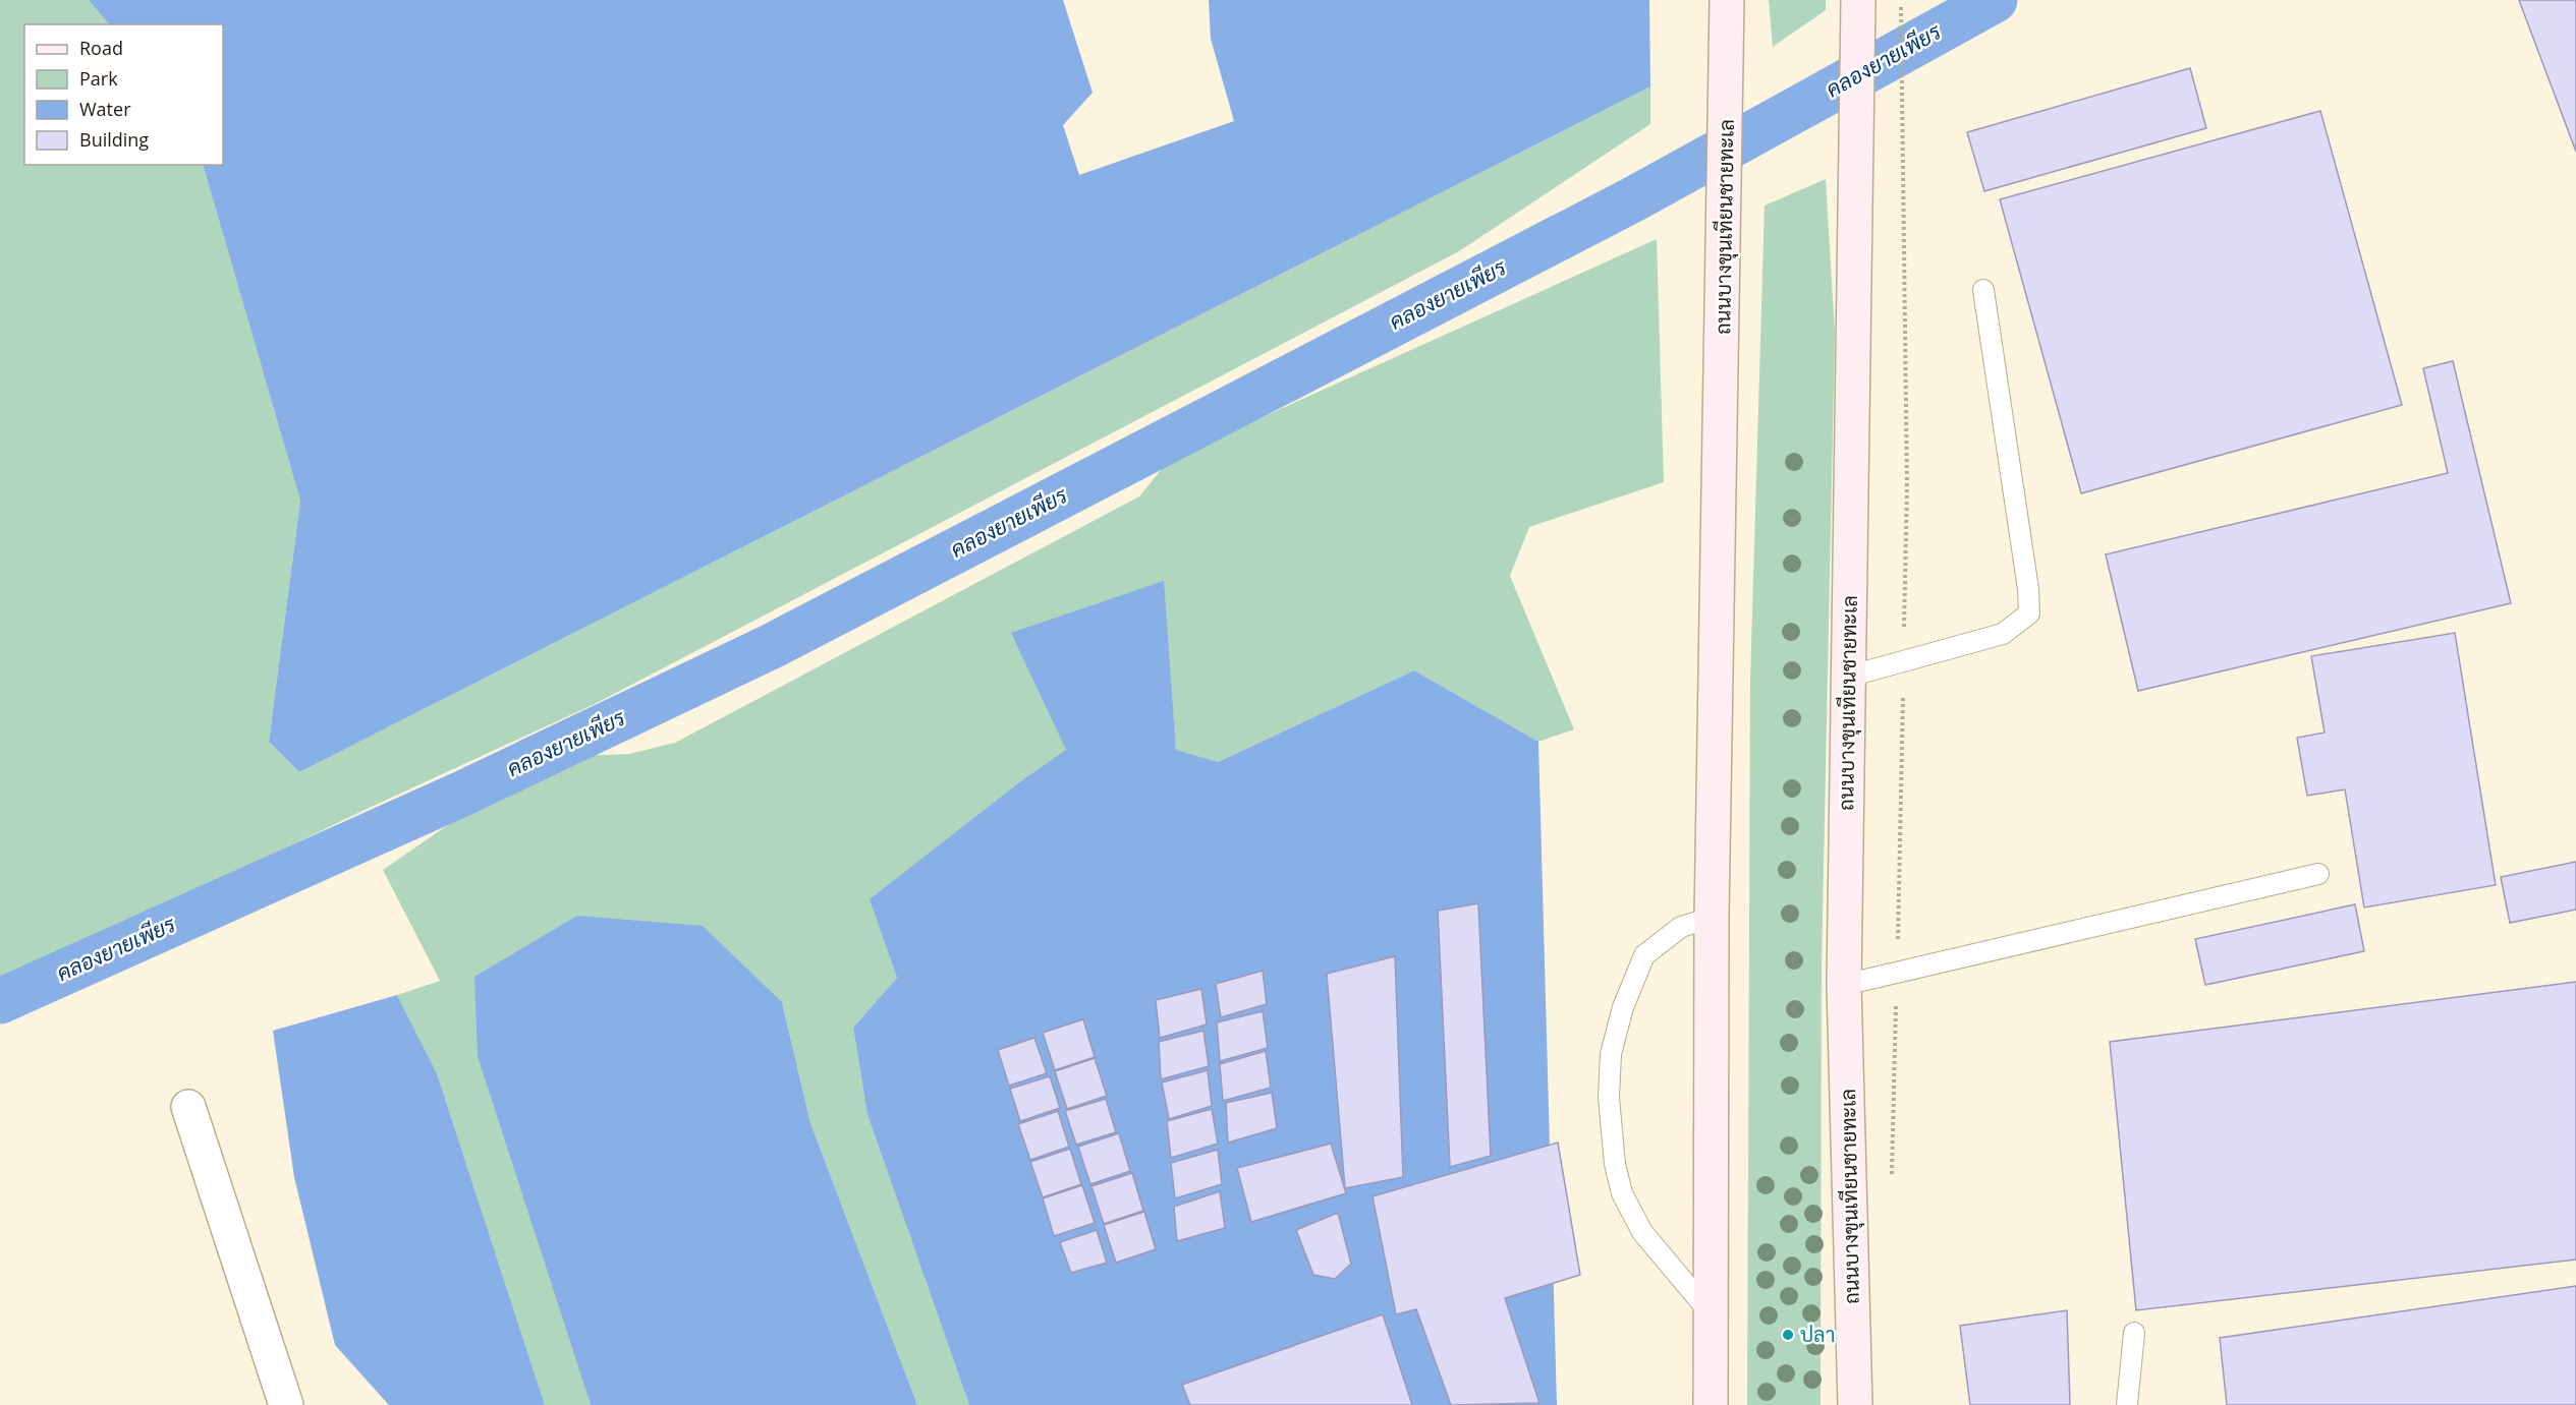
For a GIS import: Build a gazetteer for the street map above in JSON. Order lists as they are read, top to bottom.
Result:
{
  "streets": {
    "main road": ["ถนนบางขุนเทียนชายทะเล"]
  },
  "water": ["คลองยายเพียร"],
  "places": ["ปลา"],
  "legend": [
    "Road",
    "Park",
    "Water",
    "Building"
  ]
}
